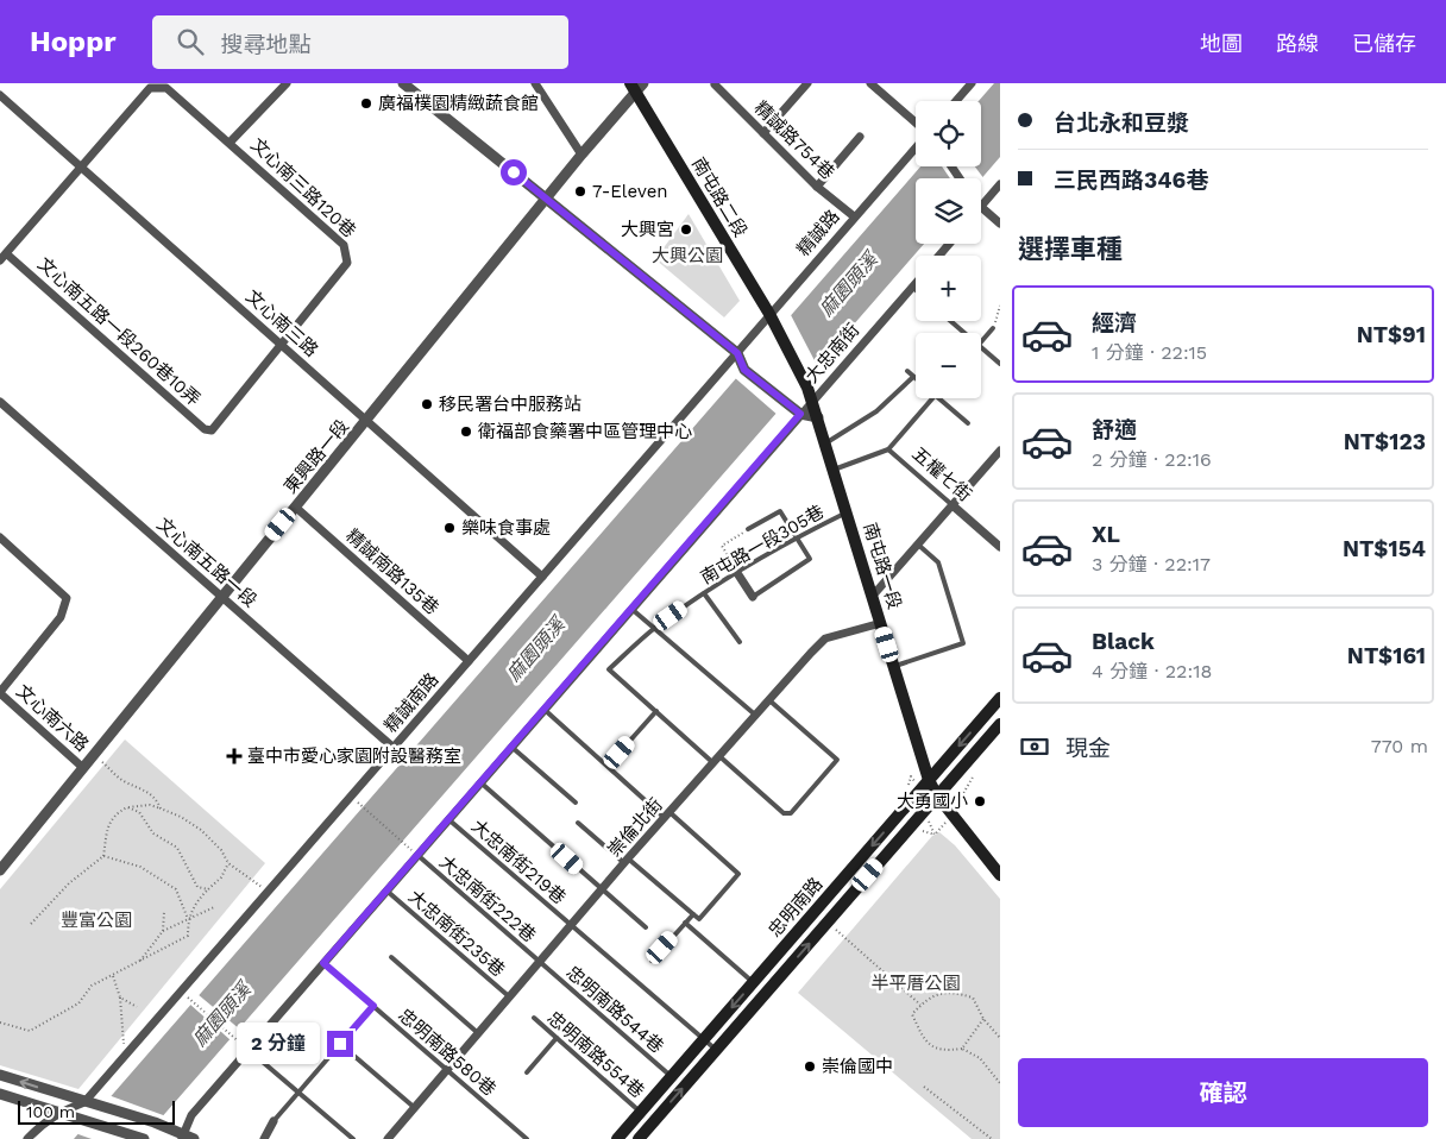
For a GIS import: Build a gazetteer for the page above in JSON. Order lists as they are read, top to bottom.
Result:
{
  "streets": {
    "main road": ["南屯路二段", "南屯路一段", "忠明南路"],
    "street": [
      "精誠路754巷",
      "文心南三路120巷",
      "精誠路",
      "文心南三路",
      "文心南五路一段260巷10弄",
      "大忠南街",
      "東興路一段",
      "五權七街",
      "文心南五路一段",
      "精誠南路135巷",
      "精誠南路",
      "文心南六路",
      "崇倫北街"
    ],
    "lane": [
      "南屯路一段305巷",
      "大忠南街219巷",
      "大忠南街222巷",
      "大忠南街235巷",
      "忠明南路544巷",
      "忠明南路580巷",
      "忠明南路554巷"
    ]
  },
  "crossings": [
    ["精誠路754巷", "精誠路"],
    ["文心南三路120巷", "文心南三路"],
    ["文心南三路120巷", "文心南五路一段260巷10弄"],
    ["南屯路二段", "精誠路"],
    ["南屯路二段", "東興路一段"],
    ["南屯路二段", "南屯路一段"],
    ["精誠路", "精誠南路"],
    ["文心南三路", "東興路一段"],
    ["文心南三路", "精誠南路"],
    ["大忠南街", "南屯路一段"],
    ["大忠南街", "大忠南街219巷"],
    ["大忠南街", "大忠南街222巷"],
    ["大忠南街", "大忠南街235巷"],
    ["大忠南街", "忠明南路580巷"],
    ["東興路一段", "文心南五路一段"],
    ["東興路一段", "精誠南路135巷"],
    ["東興路一段", "文心南六路"],
    ["南屯路一段305巷", "南屯路一段"],
    ["文心南五路一段", "精誠南路"],
    ["南屯路一段", "崇倫北街"],
    ["南屯路一段", "忠明南路"],
    ["精誠南路135巷", "精誠南路"],
    ["崇倫北街", "大忠南街219巷"],
    ["崇倫北街", "大忠南街222巷"],
    ["崇倫北街", "大忠南街235巷"],
    ["崇倫北街", "忠明南路544巷"],
    ["崇倫北街", "忠明南路580巷"],
    ["大忠南街219巷", "忠明南路"],
    ["大忠南街222巷", "忠明南路544巷"],
    ["忠明南路", "忠明南路544巷"],
    ["忠明南路", "忠明南路554巷"]
  ],
  "water": ["麻園頭溪"],
  "parks": ["大興公園", "豐富公園", "半平厝公園"],
  "places": {
    "other": [
      "廣福樸園精緻蔬食館",
      "7-Eleven",
      "大興宮",
      "移民署台中服務站",
      "衛福部食藥署中區管理中心",
      "樂味食事處",
      "大勇國小",
      "崇倫國中"
    ],
    "health": ["臺中市愛心家園附設醫務室"]
  },
  "scale_bar": "100 m",
  "page": {
    "header": "Hoppr",
    "search": "搜尋地點",
    "nav": ["地圖", "路線", "已儲存"],
    "banner": ["台北永和豆漿", "三民西路346巷"],
    "map_buttons": ["+", "−"],
    "heading": "選擇車種",
    "list": [
      {
        "name": "經濟",
        "note": "1 分鐘 · 22:15",
        "value": "NT$91"
      },
      {
        "name": "舒適",
        "note": "2 分鐘 · 22:16",
        "value": "NT$123"
      },
      {
        "name": "XL",
        "note": "3 分鐘 · 22:17",
        "value": "NT$154"
      },
      {
        "name": "Black",
        "note": "4 分鐘 · 22:18",
        "value": "NT$161"
      }
    ],
    "pay": ["現金", "770 m"],
    "bubble": "2 分鐘",
    "buttons": "確認",
    "scale": "100 m"
  }
}
